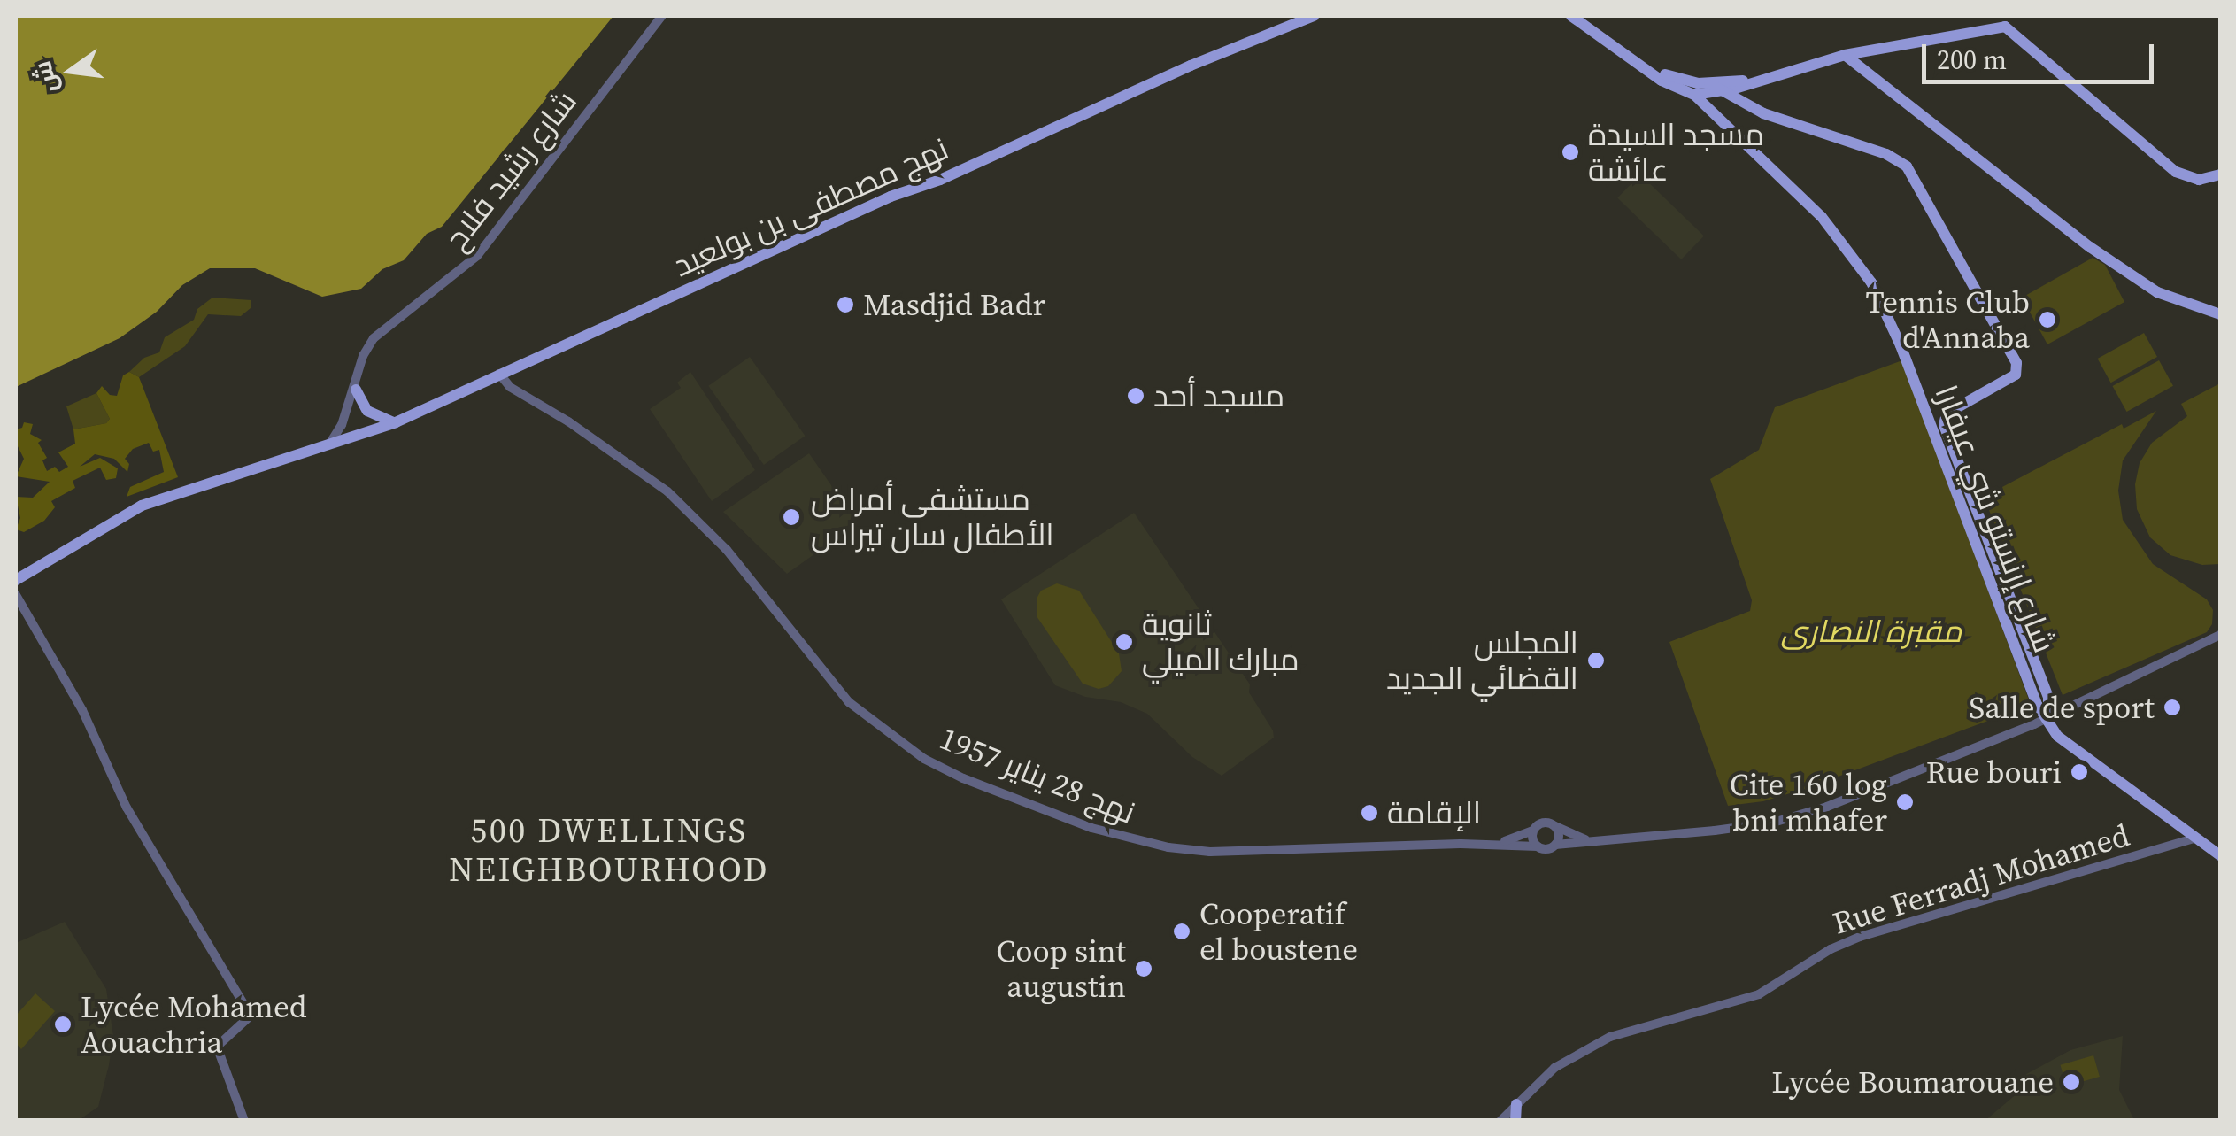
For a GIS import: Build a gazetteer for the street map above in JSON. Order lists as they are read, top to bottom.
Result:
{
  "streets": {
    "main road": ["نهج مصطفى بن بولعيد", "شارع إرنستو شي عيفارا"],
    "street": ["شارع رشيد فلاح", "نهج 28 يناير 1957", "Rue Ferradj Mohamed"]
  },
  "crossings": [
    ["شارع رشيد فلاح", "نهج مصطفى بن بولعيد"],
    ["نهج مصطفى بن بولعيد", "نهج 28 يناير 1957"],
    ["شارع إرنستو شي عيفارا", "Rue Ferradj Mohamed"]
  ],
  "districts": ["500 DWELLINGS NEIGHBOURHOOD"],
  "parks": ["مقبرة النصارى"],
  "places": [
    "مسجد السيدة عائشة",
    "Masdjid Badr",
    "Tennis Club d'Annaba",
    "مسجد أحد",
    "مستشفى أمراض الأطفال سان تيراس",
    "ثانوية مبارك الميلي",
    "المجلس القضائي الجديد",
    "Salle de sport",
    "Rue bouri",
    "Cite 160 log bni mhafer",
    "الإقامة",
    "Cooperatif el boustene",
    "Coop sint augustin",
    "Lycée Mohamed Aouachria",
    "Lycée Boumarouane"
  ],
  "scale_bar": "200 m",
  "north": "left"
}
